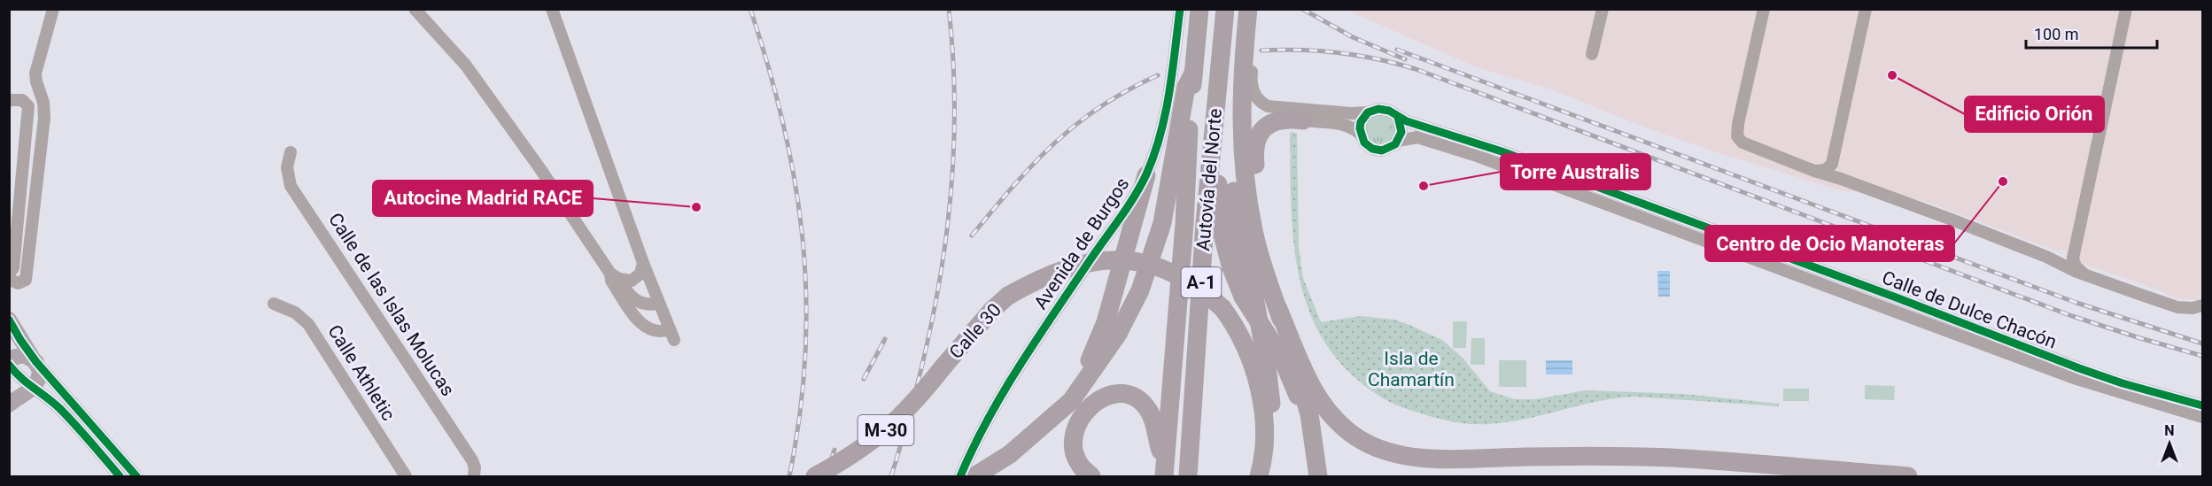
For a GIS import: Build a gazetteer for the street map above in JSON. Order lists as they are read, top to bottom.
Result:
{
  "streets": {
    "highway": [
      "Autovía del Norte",
      "A-1",
      "Calle 30",
      "M-30"
    ],
    "street": [
      "Avenida de Burgos",
      "Calle de las Islas Molucas",
      "Calle de Dulce Chacón",
      "Calle Athletic"
    ]
  },
  "crossings": [
    ["Calle 30", "M-30"]
  ],
  "parks": ["Isla de Chamartín"],
  "places": [
    "Edificio Orión",
    "Centro de Ocio Manoteras",
    "Torre Australis",
    "Autocine Madrid RACE"
  ],
  "scale_bar": "100 m",
  "north": "top"
}
